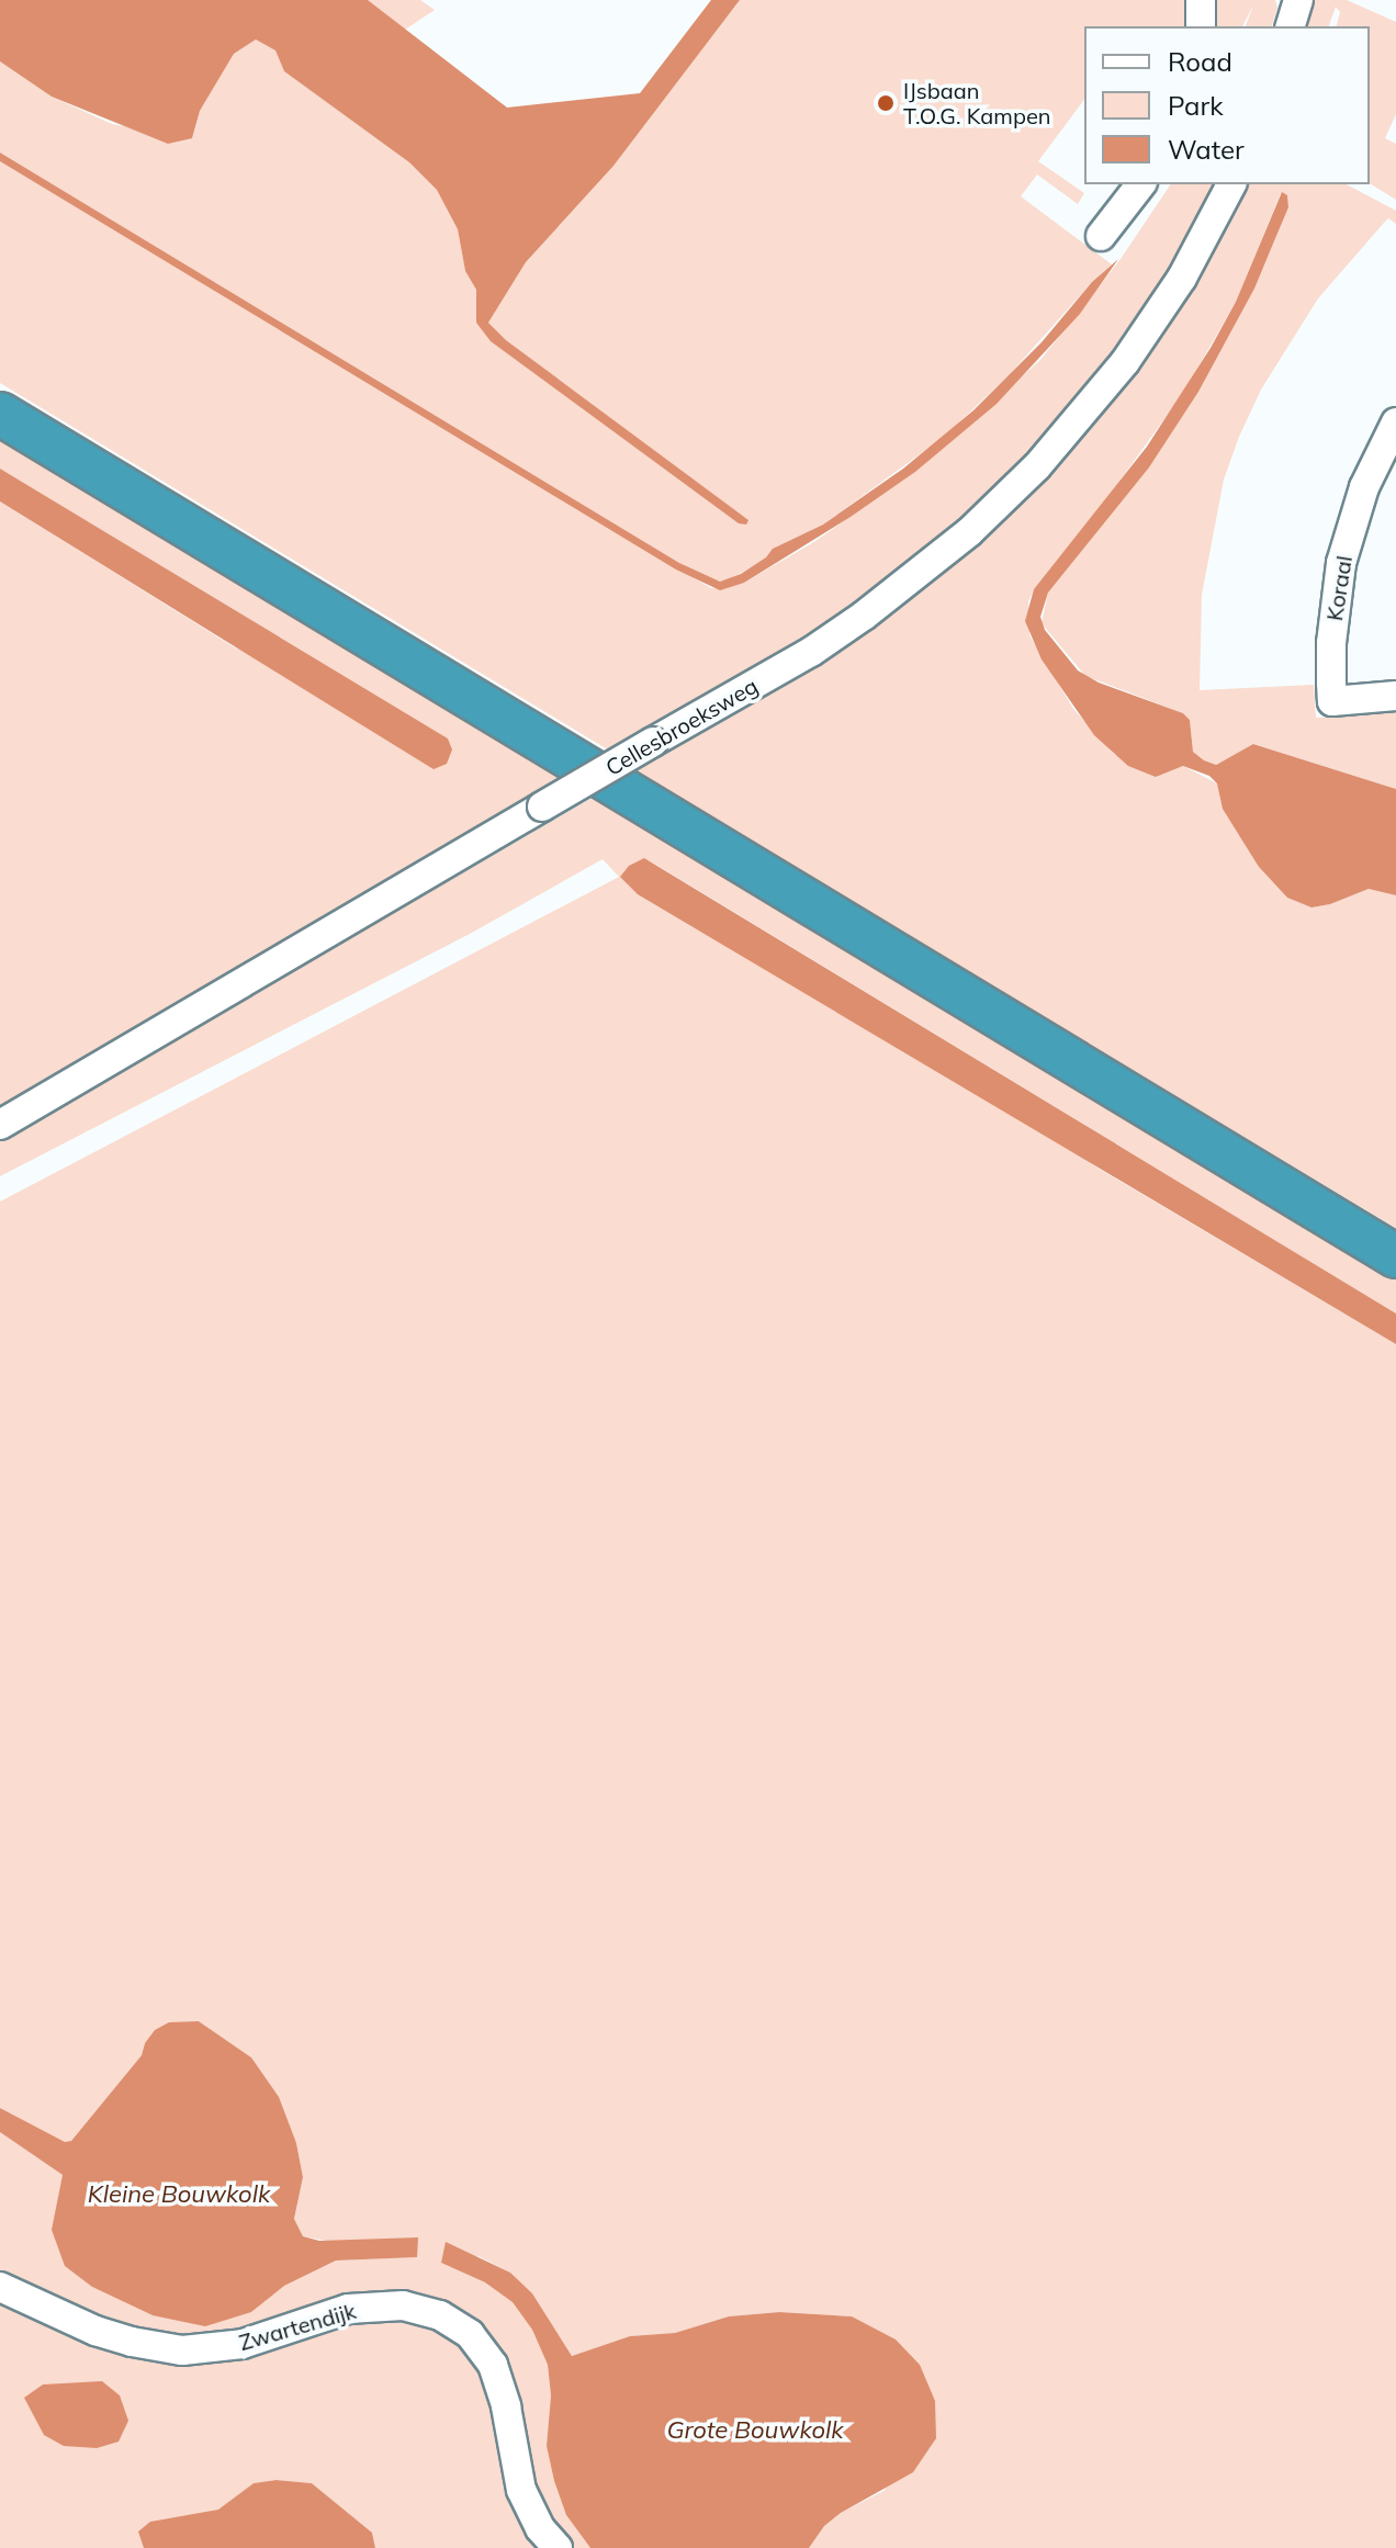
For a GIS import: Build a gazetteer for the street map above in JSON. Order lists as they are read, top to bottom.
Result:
{
  "streets": {
    "street": ["Koraal", "Cellesbroeksweg", "Zwartendijk"]
  },
  "water": ["Kleine Bouwkolk", "Grote Bouwkolk"],
  "places": ["IJsbaan T.O.G. Kampen"],
  "legend": ["Road", "Park", "Water"]
}
